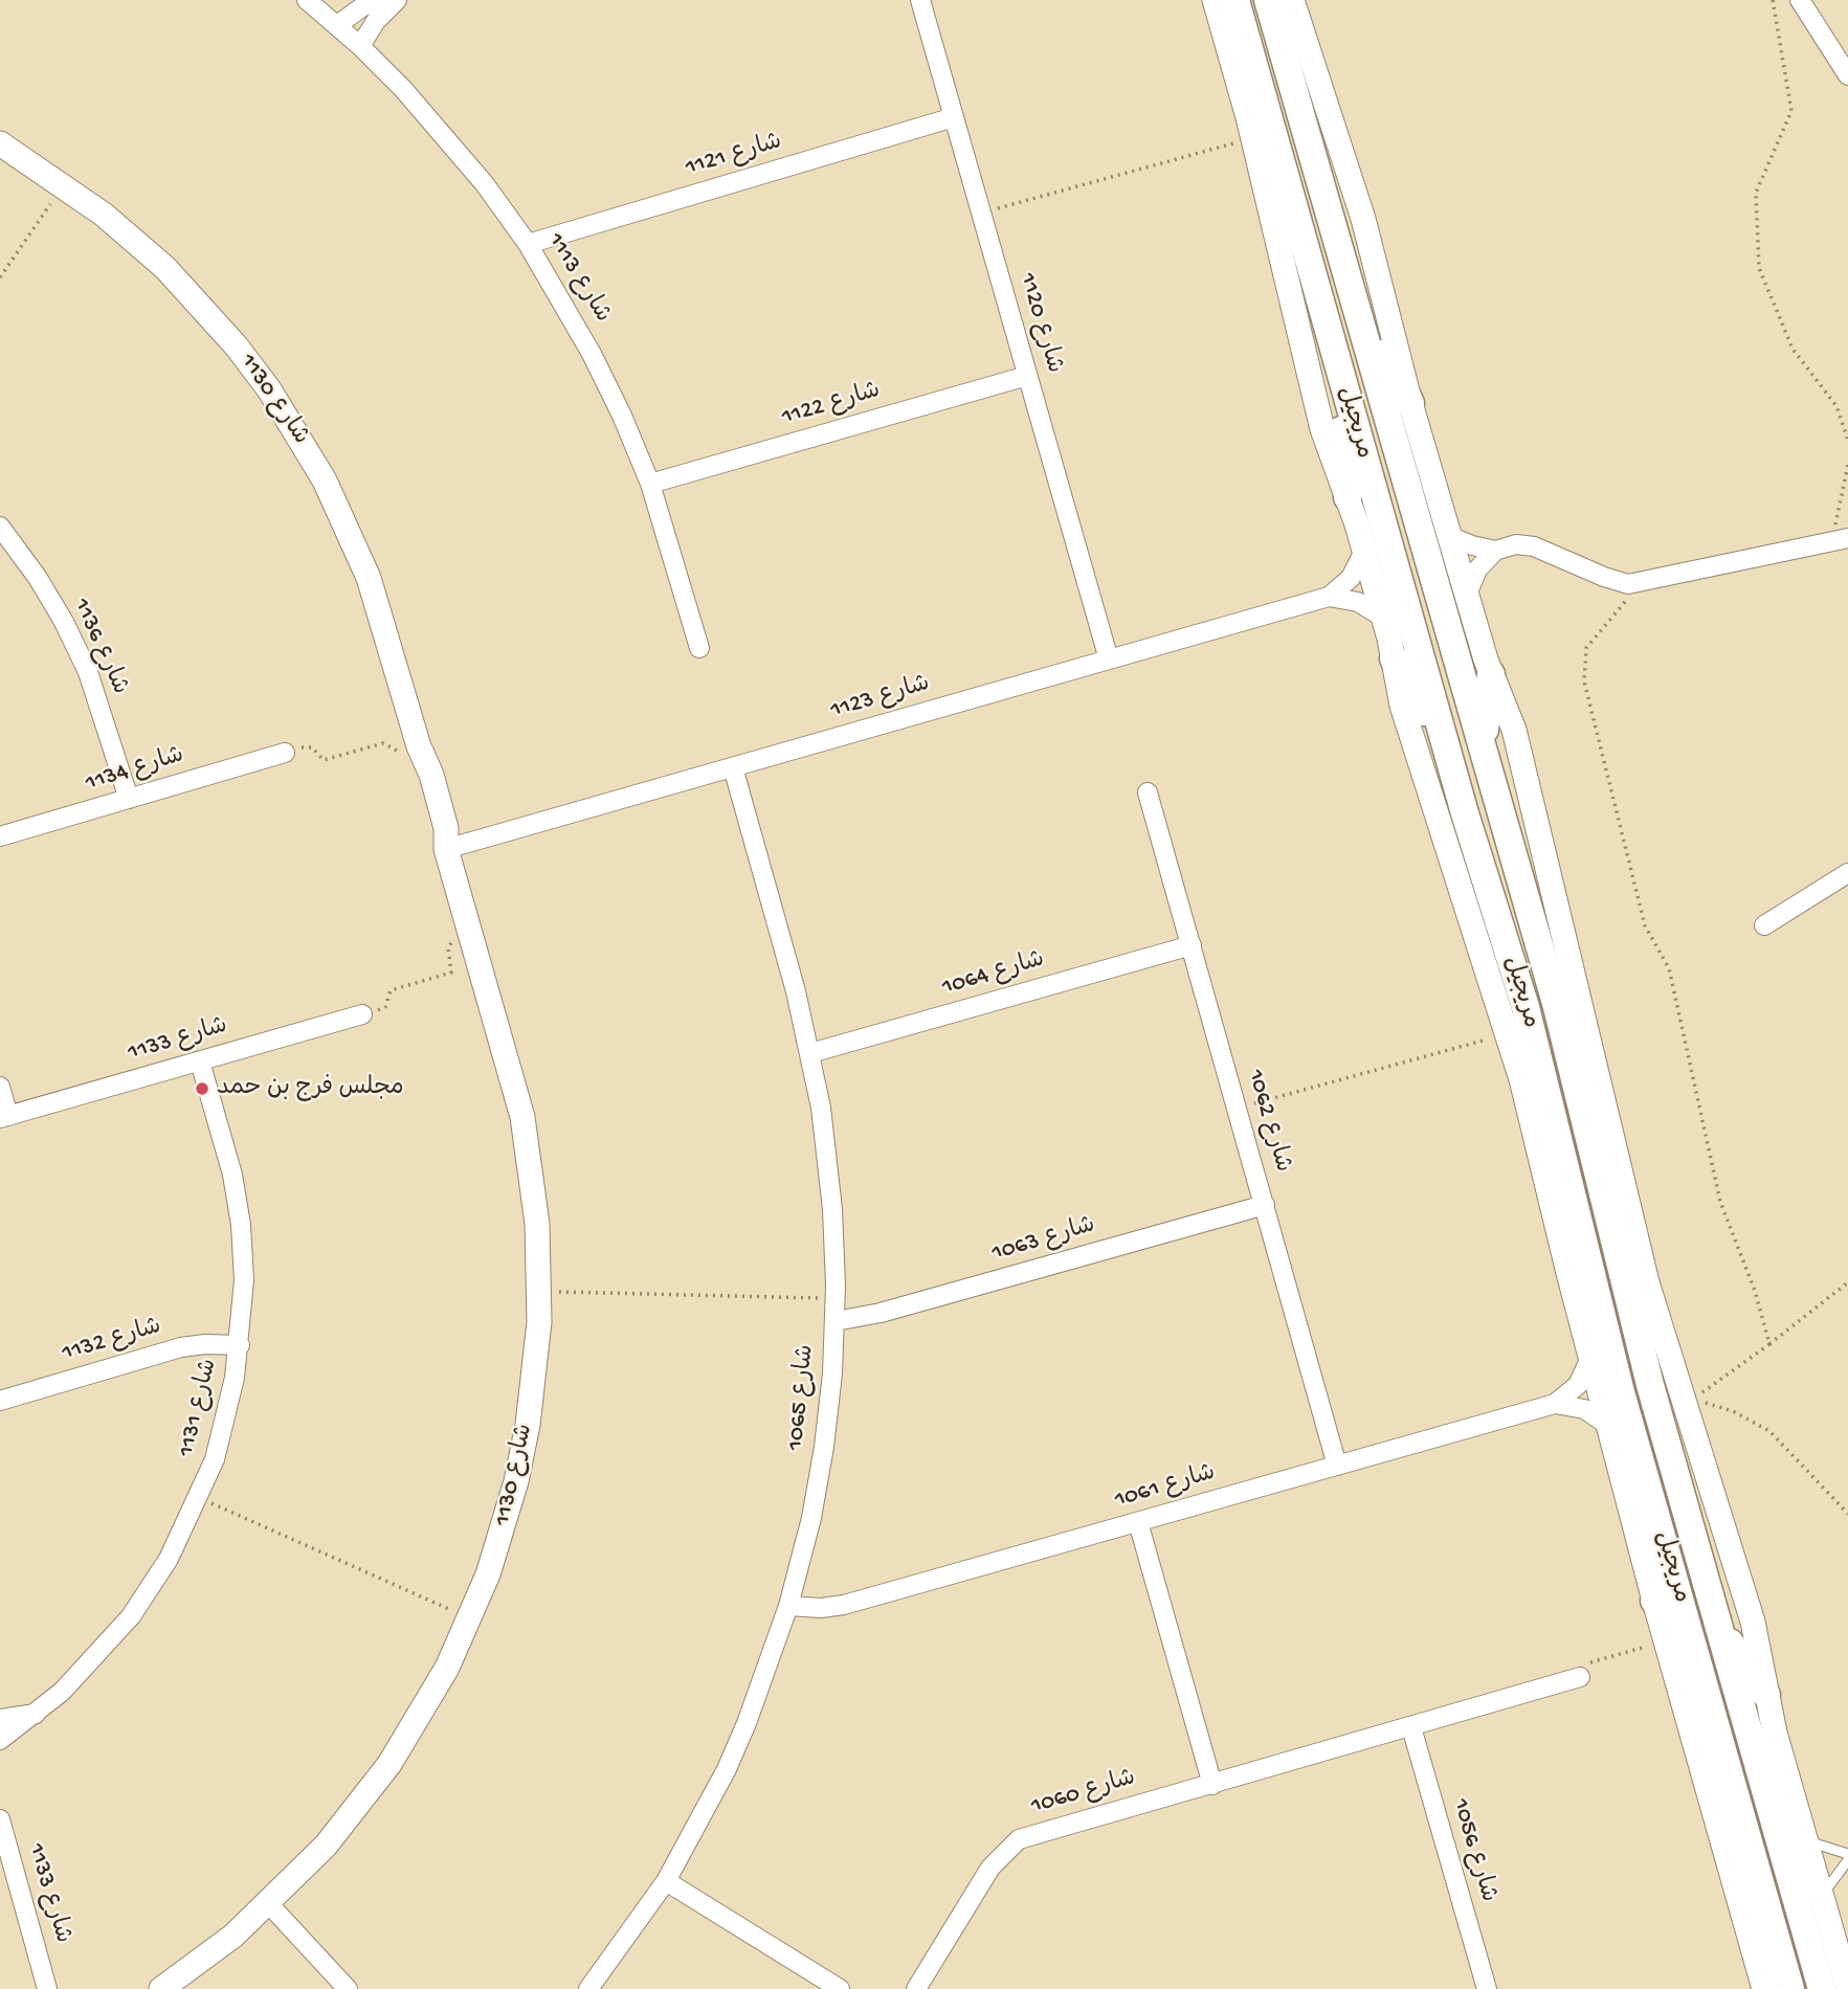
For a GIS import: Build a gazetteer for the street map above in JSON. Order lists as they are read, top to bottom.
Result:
{
  "streets": {
    "main road": ["مريجيل"],
    "street": [
      "شارع 1121",
      "شارع 1113",
      "شارع 1120",
      "شارع 1130",
      "شارع 1122",
      "شارع 1136",
      "شارع 1123",
      "شارع 1134",
      "شارع 1064",
      "شارع 1133",
      "شارع 1062",
      "شارع 1063",
      "شارع 1132",
      "شارع 1065",
      "شارع 1131",
      "شارع 1061",
      "شارع 1060",
      "شارع 1056"
    ]
  },
  "crossings": [
    ["شارع 1121", "شارع 1113"],
    ["شارع 1121", "شارع 1120"],
    ["شارع 1113", "شارع 1122"],
    ["شارع 1120", "شارع 1122"],
    ["شارع 1120", "شارع 1123"],
    ["شارع 1130", "شارع 1123"],
    ["مريجيل", "شارع 1123"],
    ["مريجيل", "شارع 1061"],
    ["شارع 1136", "شارع 1134"],
    ["شارع 1123", "شارع 1065"],
    ["شارع 1064", "شارع 1062"],
    ["شارع 1064", "شارع 1065"],
    ["شارع 1133", "شارع 1131"],
    ["شارع 1062", "شارع 1063"],
    ["شارع 1062", "شارع 1061"],
    ["شارع 1063", "شارع 1065"],
    ["شارع 1132", "شارع 1131"],
    ["شارع 1065", "شارع 1061"],
    ["شارع 1060", "شارع 1056"]
  ],
  "places": ["مجلس فرج بن حمد"]
}
